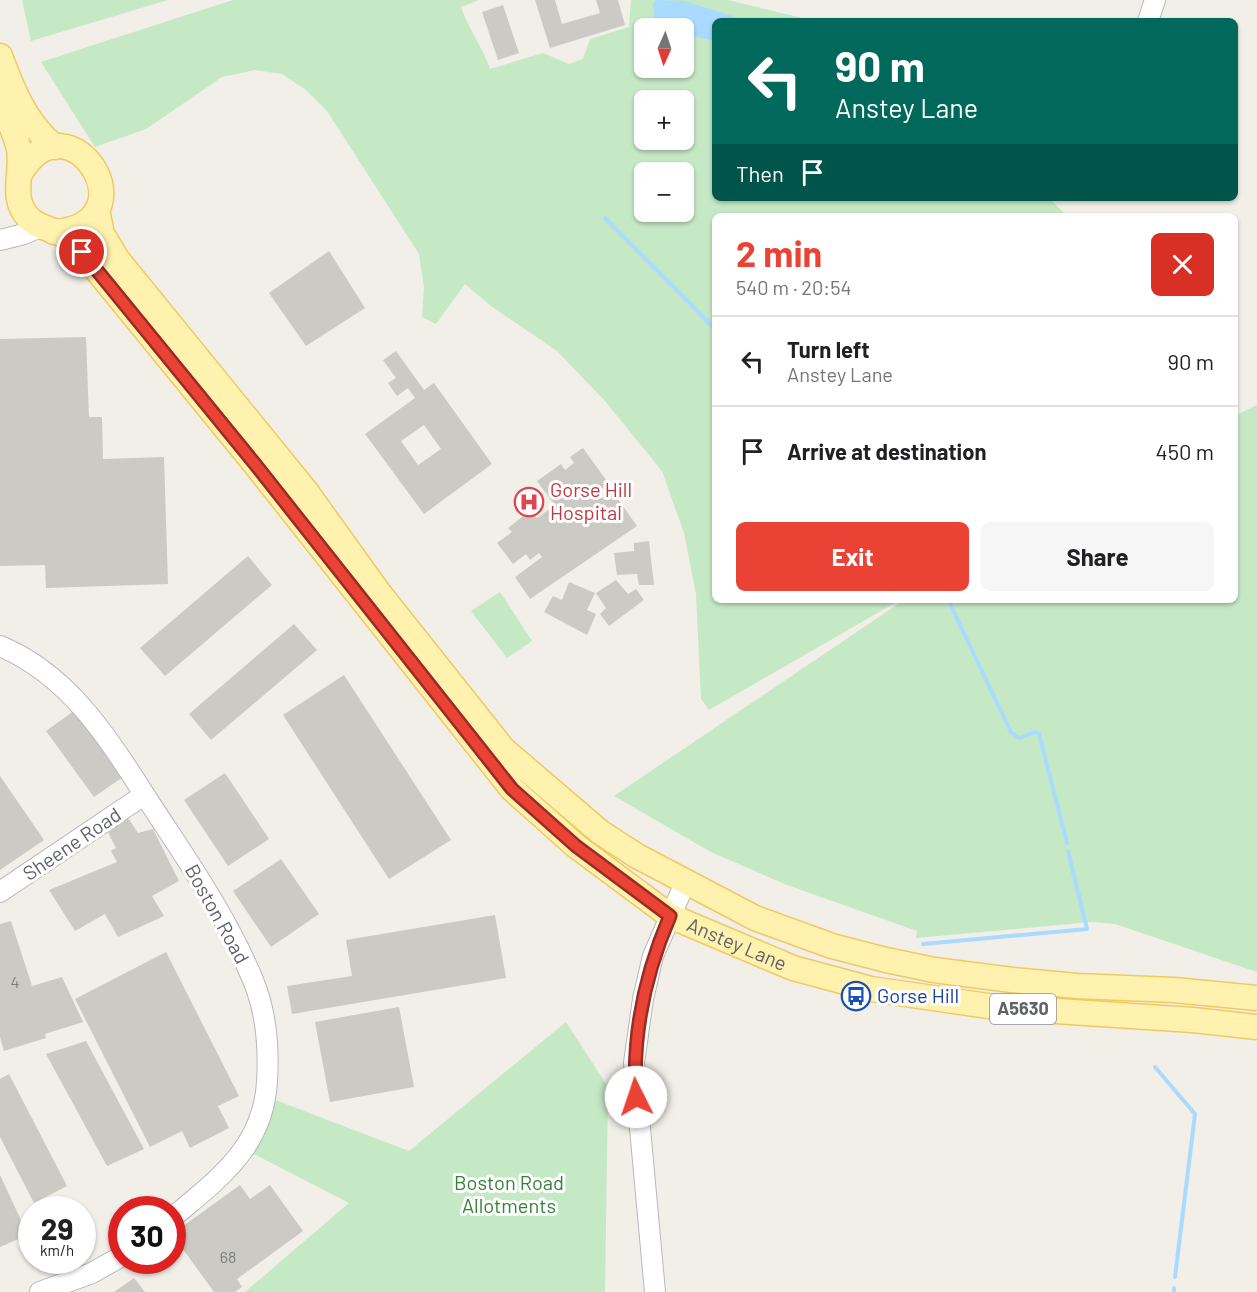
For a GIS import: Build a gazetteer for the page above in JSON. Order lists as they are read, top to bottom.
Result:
{
  "streets": {
    "main road": ["Anstey Lane", "A5630"],
    "street": ["Sheene Road", "Boston Road"]
  },
  "crossings": [
    ["Sheene Road", "Boston Road"]
  ],
  "parks": ["Boston Road Allotments"],
  "places": {
    "hospital": ["Gorse Hill Hospital"],
    "bus stop": ["Gorse Hill"]
  },
  "house_numbers": ["4", "68"],
  "north": "bottom",
  "page": {
    "map_buttons": ["+", "−"],
    "turn": ["90 m", "Anstey Lane"],
    "then": "Then",
    "heading": ["2 min", "540 m · 20:54"],
    "list": [
      {
        "name": "Turn left",
        "note": "Anstey Lane",
        "value": "90 m"
      },
      {
        "name": "Arrive at destination",
        "value": "450 m"
      }
    ],
    "buttons": ["Exit", "Share"],
    "speed": "29 km/h",
    "limit": "30"
  }
}
